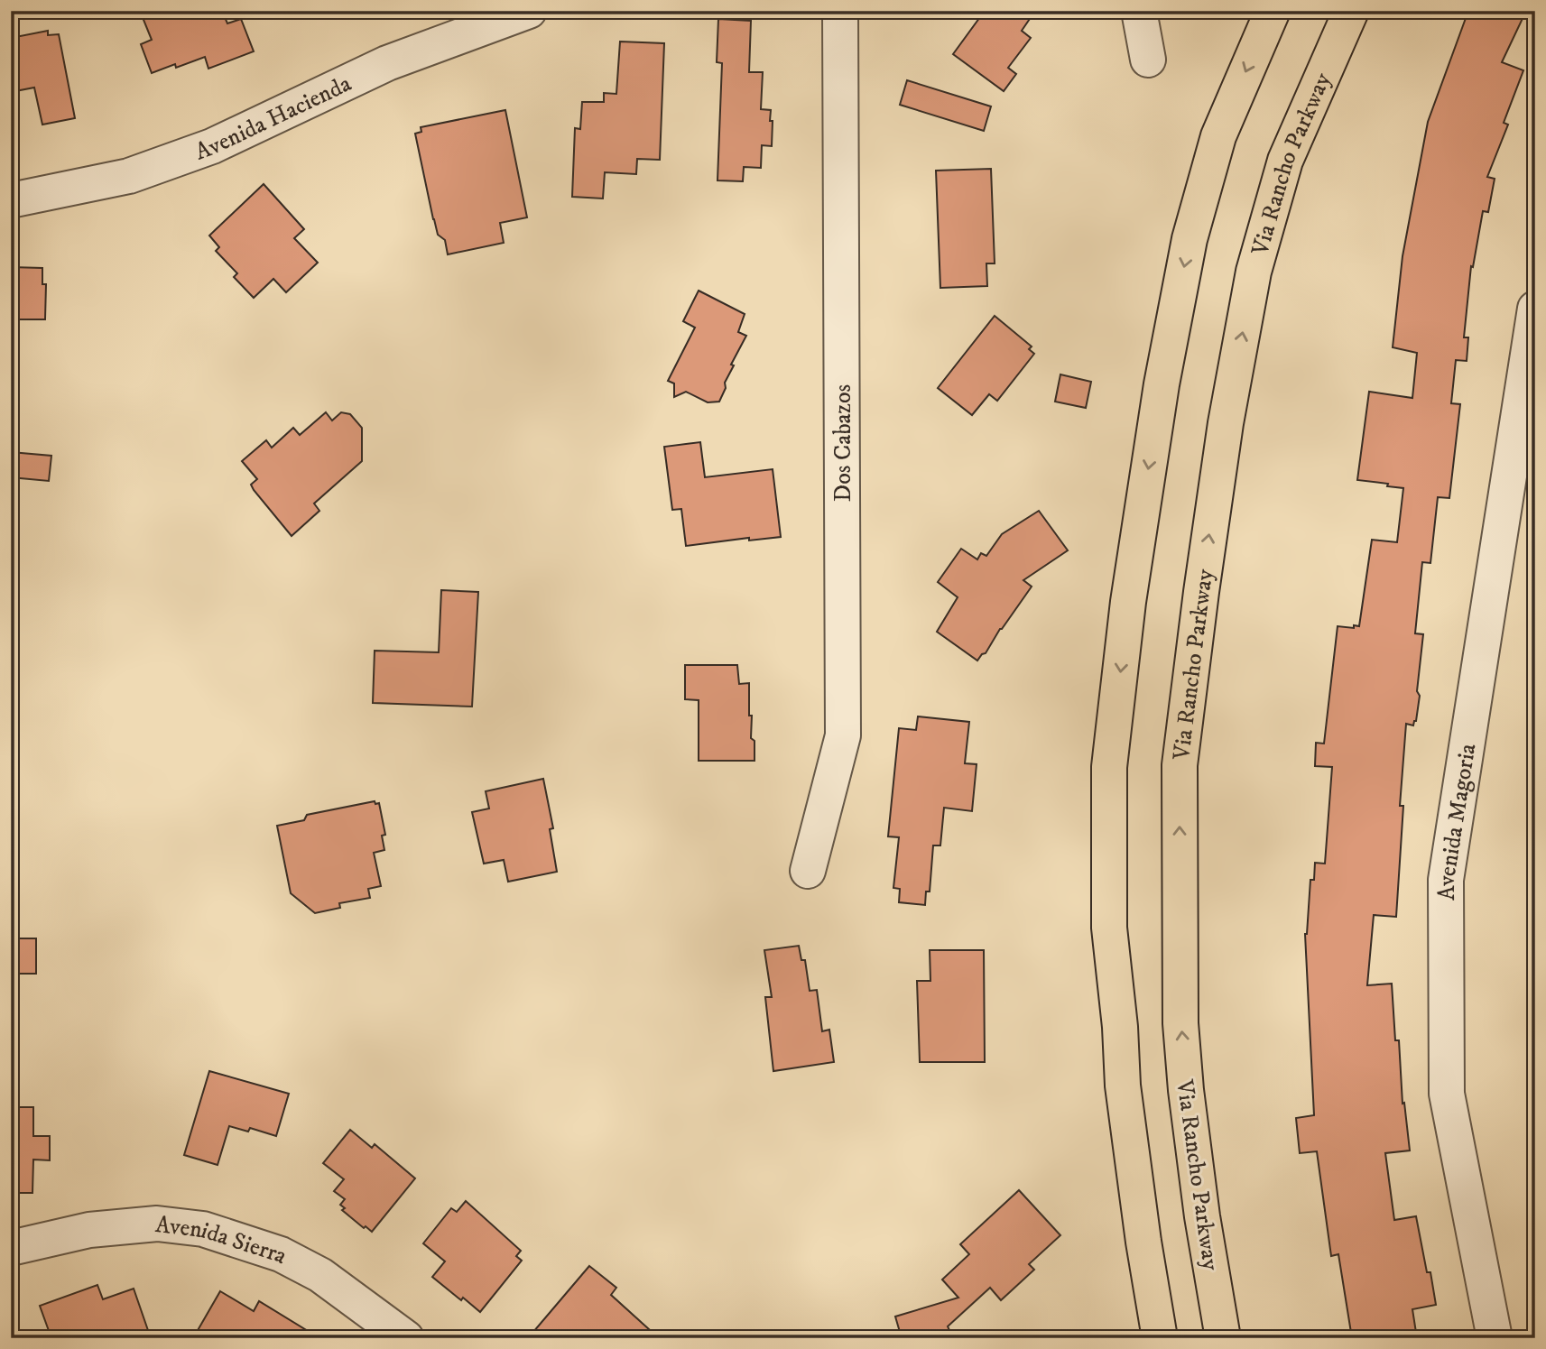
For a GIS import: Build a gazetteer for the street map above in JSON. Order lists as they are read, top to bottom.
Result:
{
  "streets": {
    "main road": ["Via Rancho Parkway"],
    "street": [
      "Avenida Hacienda",
      "Dos Cabazos",
      "Avenida Magoria",
      "Avenida Sierra"
    ]
  }
}
